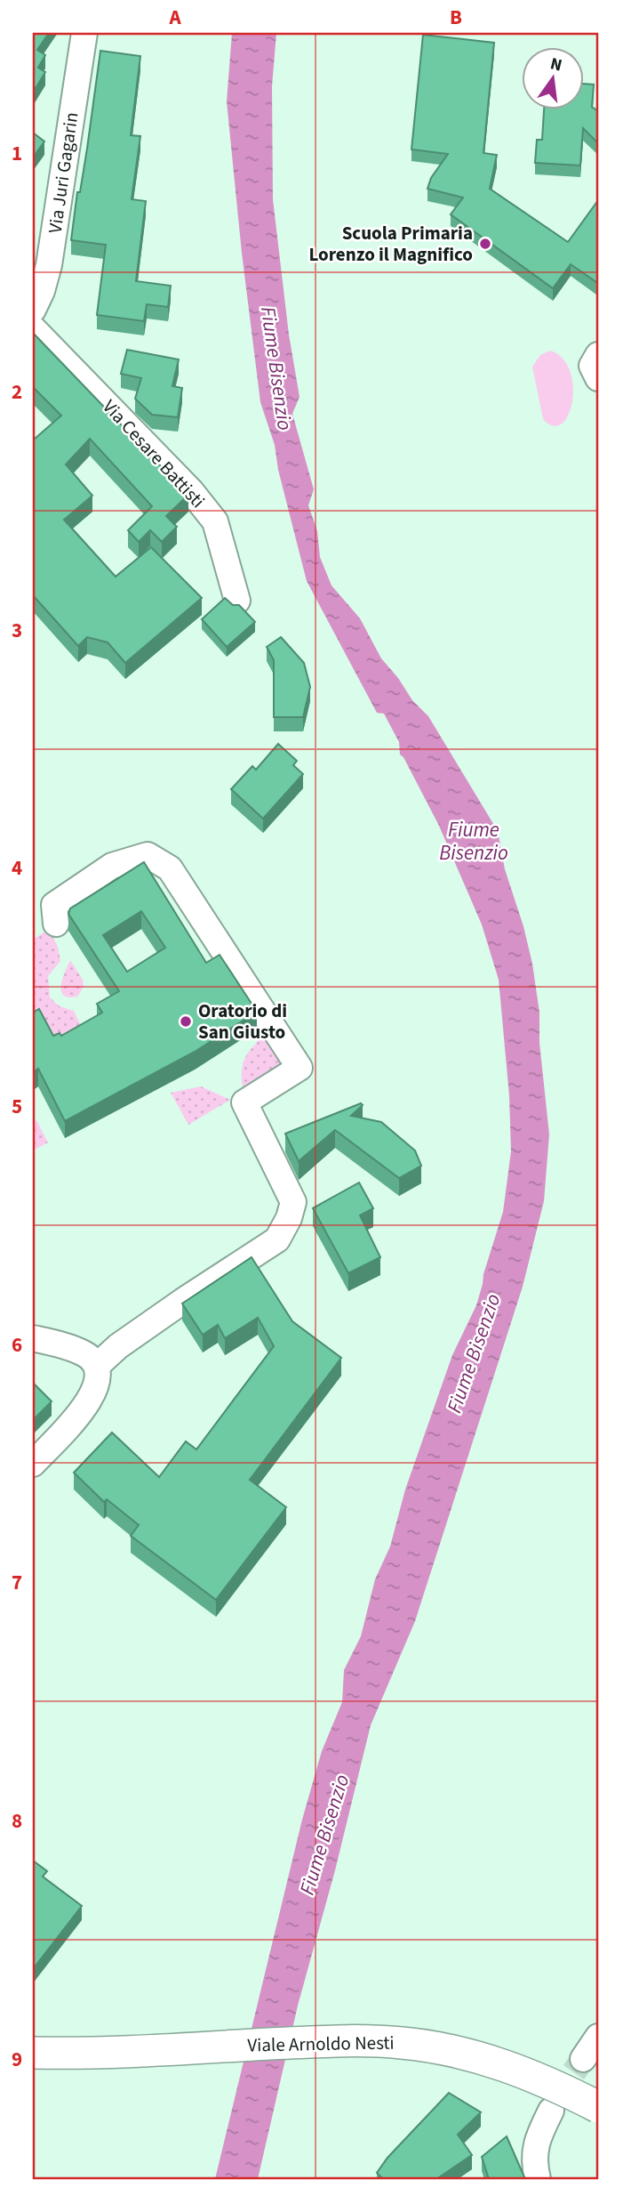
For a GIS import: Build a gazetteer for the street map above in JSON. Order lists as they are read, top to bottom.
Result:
{
  "streets": {
    "street": ["Via Juri Gagarin", "Via Cesare Battisti", "Viale Arnoldo Nesti"]
  },
  "water": ["Fiume Bisenzio"],
  "places": ["Scuola Primaria Lorenzo il Magnifico", "Oratorio di San Giusto"],
  "north": "top",
  "grid": {
    "columns": ["A", "B"],
    "rows": [
      "1",
      "2",
      "3",
      "4",
      "5",
      "6",
      "7",
      "8",
      "9"
    ]
  }
}
